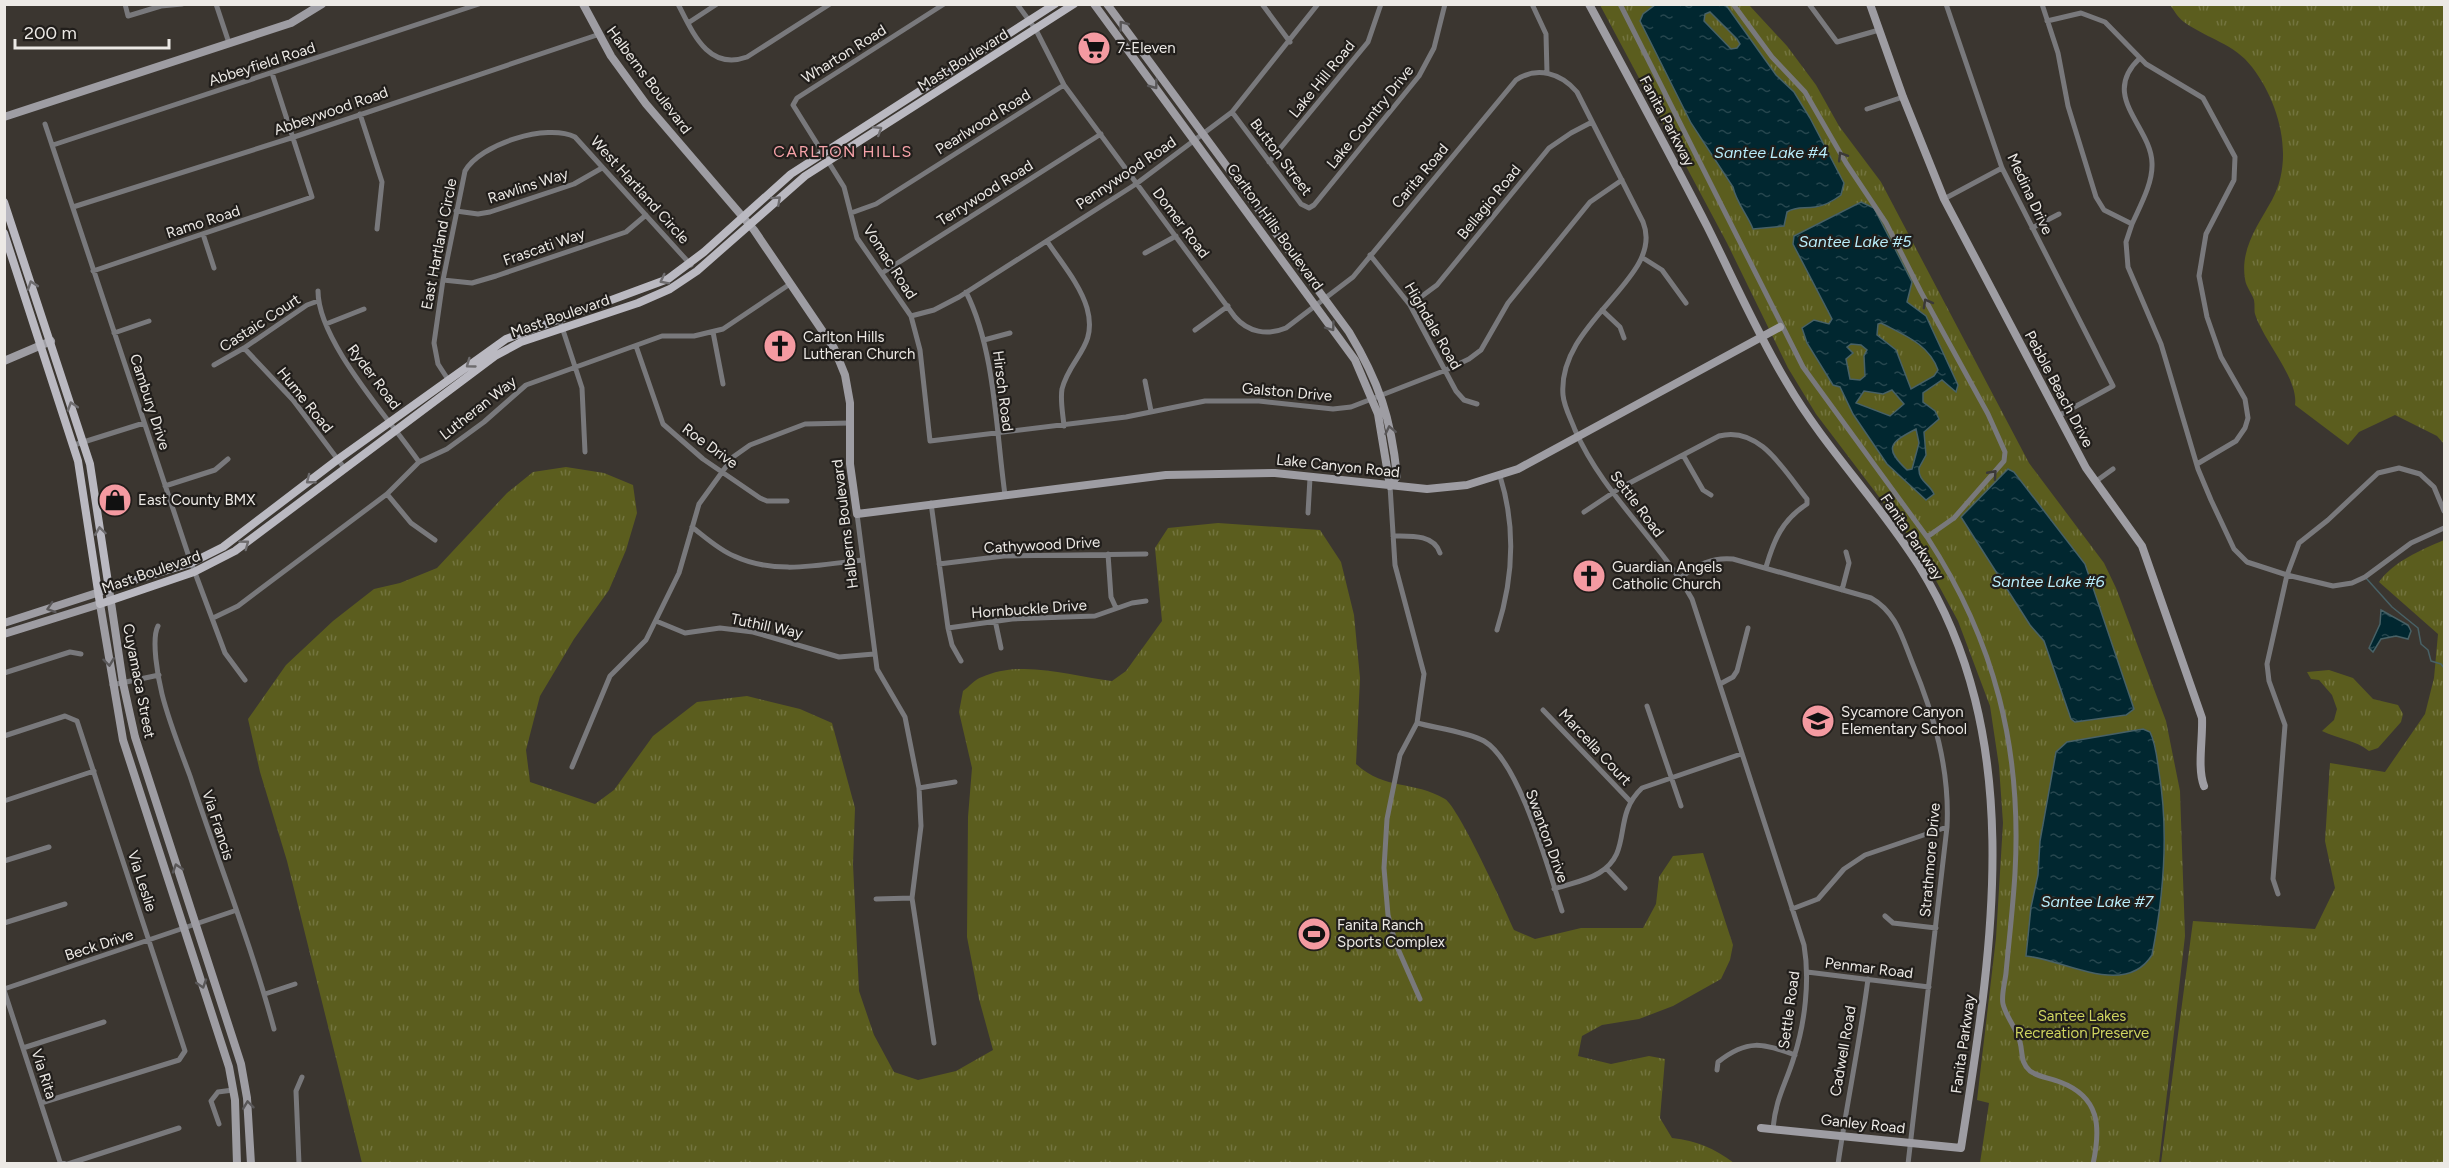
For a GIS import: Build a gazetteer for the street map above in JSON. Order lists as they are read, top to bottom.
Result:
{
  "streets": {
    "main road": ["Mast Boulevard", "Cuyamaca Street"],
    "street": [
      "Wharton Road",
      "Abbeyfield Road",
      "Lake Hill Road",
      "Halberns Boulevard",
      "Abbeywood Road",
      "Lake Country Drive",
      "Fanita Parkway",
      "Pearlwood Road",
      "Button Street",
      "Pennywood Road",
      "Carita Road",
      "Rawlins Way",
      "West Hartland Circle",
      "Terrywood Road",
      "Medina Drive",
      "Bellagio Road",
      "Ramo Road",
      "Domer Road",
      "Carlton Hills Boulevard",
      "East Hartland Circle",
      "Frascati Way",
      "Vomac Road",
      "Castaic Court",
      "Highdale Road",
      "Ryder Road",
      "Pebble Beach Drive",
      "Hirsch Road",
      "Galston Drive",
      "Hume Road",
      "Cambury Drive",
      "Lutheran Way",
      "Roe Drive",
      "Lake Canyon Road",
      "Settle Road",
      "Cathywood Drive",
      "Hornbuckle Drive",
      "Tuthill Way",
      "Marcella Court",
      "Via Francis",
      "Swanton Drive",
      "Strathmore Drive",
      "Via Leslie",
      "Beck Drive",
      "Penmar Road",
      "Cadwell Road",
      "Via Rita",
      "Ganley Road"
    ]
  },
  "crossings": [
    ["Wharton Road", "Vomac Road"],
    ["Mast Boulevard", "Halberns Boulevard"],
    ["Mast Boulevard", "West Hartland Circle"],
    ["Mast Boulevard", "Domer Road"],
    ["Mast Boulevard", "East Hartland Circle"],
    ["Mast Boulevard", "Vomac Road"],
    ["Mast Boulevard", "Ryder Road"],
    ["Mast Boulevard", "Hume Road"],
    ["Mast Boulevard", "Cambury Drive"],
    ["Mast Boulevard", "Cuyamaca Street"],
    ["Abbeyfield Road", "Cambury Drive"],
    ["Lake Hill Road", "Button Street"],
    ["Halberns Boulevard", "Abbeywood Road"],
    ["Halberns Boulevard", "Lutheran Way"],
    ["Halberns Boulevard", "Lake Canyon Road"],
    ["Halberns Boulevard", "Tuthill Way"],
    ["Abbeywood Road", "Ramo Road"],
    ["Abbeywood Road", "Cambury Drive"],
    ["Lake Country Drive", "Button Street"],
    ["Fanita Parkway", "Lake Canyon Road"],
    ["Fanita Parkway", "Ganley Road"],
    ["Pearlwood Road", "Domer Road"],
    ["Pearlwood Road", "Vomac Road"],
    ["Button Street", "Pennywood Road"],
    ["Pennywood Road", "Domer Road"],
    ["Pennywood Road", "Carlton Hills Boulevard"],
    ["Pennywood Road", "Vomac Road"],
    ["Pennywood Road", "Hirsch Road"],
    ["Carita Road", "Domer Road"],
    ["Carita Road", "Carlton Hills Boulevard"],
    ["Carita Road", "Highdale Road"],
    ["Rawlins Way", "West Hartland Circle"],
    ["Rawlins Way", "East Hartland Circle"],
    ["West Hartland Circle", "East Hartland Circle"],
    ["West Hartland Circle", "Frascati Way"],
    ["Terrywood Road", "Domer Road"],
    ["Terrywood Road", "Vomac Road"],
    ["Medina Drive", "Pebble Beach Drive"],
    ["Bellagio Road", "Highdale Road"],
    ["Ramo Road", "Cambury Drive"],
    ["Domer Road", "Carlton Hills Boulevard"],
    ["Carlton Hills Boulevard", "Galston Drive"],
    ["Carlton Hills Boulevard", "Lake Canyon Road"],
    ["Carlton Hills Boulevard", "Swanton Drive"],
    ["East Hartland Circle", "Frascati Way"],
    ["Vomac Road", "Galston Drive"],
    ["Castaic Court", "Ryder Road"],
    ["Castaic Court", "Hume Road"],
    ["Highdale Road", "Galston Drive"],
    ["Ryder Road", "Lutheran Way"],
    ["Hirsch Road", "Galston Drive"],
    ["Hirsch Road", "Lake Canyon Road"],
    ["Cambury Drive", "Lutheran Way"],
    ["Lutheran Way", "Roe Drive"],
    ["Lake Canyon Road", "Settle Road"],
    ["Settle Road", "Strathmore Drive"],
    ["Settle Road", "Penmar Road"],
    ["Settle Road", "Ganley Road"],
    ["Cuyamaca Street", "Beck Drive"],
    ["Via Francis", "Beck Drive"],
    ["Strathmore Drive", "Penmar Road"],
    ["Strathmore Drive", "Ganley Road"],
    ["Via Leslie", "Beck Drive"],
    ["Via Leslie", "Via Rita"],
    ["Beck Drive", "Via Rita"],
    ["Penmar Road", "Cadwell Road"],
    ["Cadwell Road", "Ganley Road"]
  ],
  "districts": ["CARLTON HILLS"],
  "water": [
    "Santee Lake #4",
    "Santee Lake #5",
    "Santee Lake #6",
    "Santee Lake #7"
  ],
  "parks": ["Santee Lakes Recreation Preserve"],
  "places": {
    "supermarket": ["7-Eleven"],
    "church": ["Carlton Hills Lutheran Church", "Guardian Angels Catholic Church"],
    "shop": ["East County BMX"],
    "school or university": ["Sycamore Canyon Elementary School"],
    "sports": ["Fanita Ranch Sports Complex"]
  },
  "scale_bar": "200 m"
}
